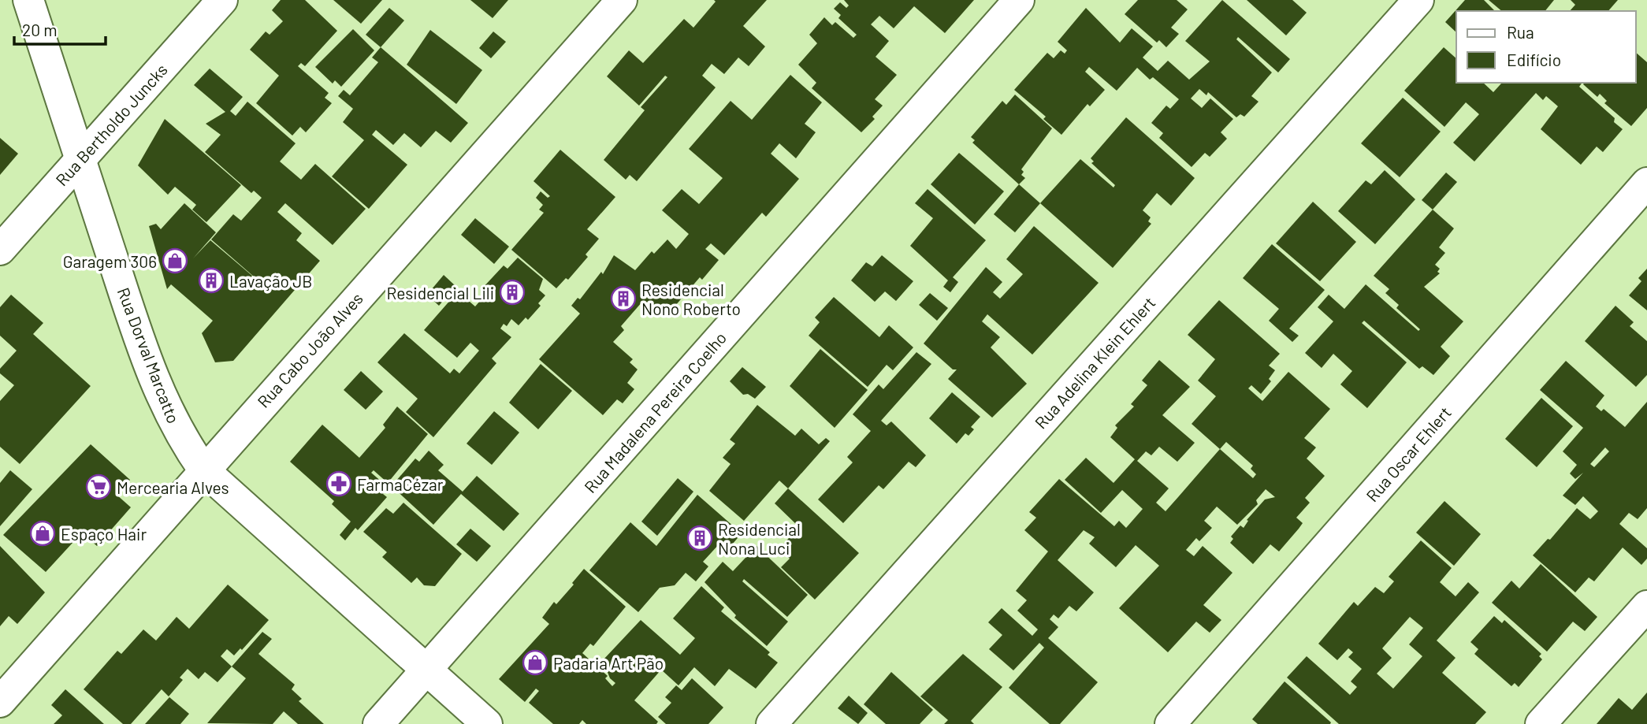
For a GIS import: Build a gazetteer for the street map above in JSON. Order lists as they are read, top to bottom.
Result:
{
  "streets": {
    "street": [
      "Rua Bertholdo Juncks",
      "Rua Cabo João Alves",
      "Rua Dorval Marcatto",
      "Rua Adelina Klein Ehlert",
      "Rua Madalena Pereira Coelho",
      "Rua Oscar Ehlert"
    ]
  },
  "crossings": [
    ["Rua Bertholdo Juncks", "Rua Dorval Marcatto"],
    ["Rua Cabo João Alves", "Rua Dorval Marcatto"],
    ["Rua Dorval Marcatto", "Rua Madalena Pereira Coelho"]
  ],
  "places": {
    "shop": ["Garagem 306", "Espaço Hair", "Padaria Art Pão"],
    "building": [
      "Lavação JB",
      "Residencial Lili",
      "Residencial Nono Roberto",
      "Residencial Nona Luci"
    ],
    "pharmacy": ["FarmaCézar"],
    "supermarket": ["Mercearia Alves"]
  },
  "legend": ["Rua", "Edifício"],
  "scale_bar": "20 m"
}
